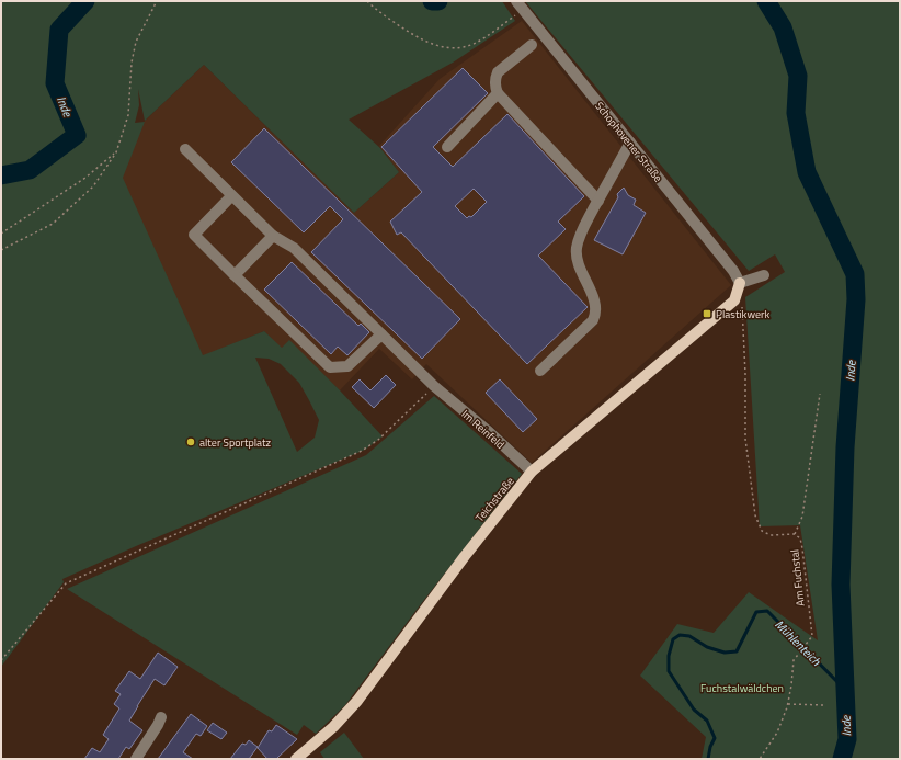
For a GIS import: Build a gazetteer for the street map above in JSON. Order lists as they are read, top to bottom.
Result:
{
  "streets": {
    "main road": ["Teichstraße"],
    "street": ["Schophovener Straße", "Im Reinfeld"],
    "path": ["Am Fuchstal"]
  },
  "crossings": [
    ["Schophovener Straße", "Teichstraße"],
    ["Im Reinfeld", "Teichstraße"]
  ],
  "water": ["Inde", "Mühlenteich"],
  "parks": ["Fuchstalwäldchen"],
  "places": {
    "transit": ["Plastikwerk"],
    "other": ["alter Sportplatz"]
  }
}
